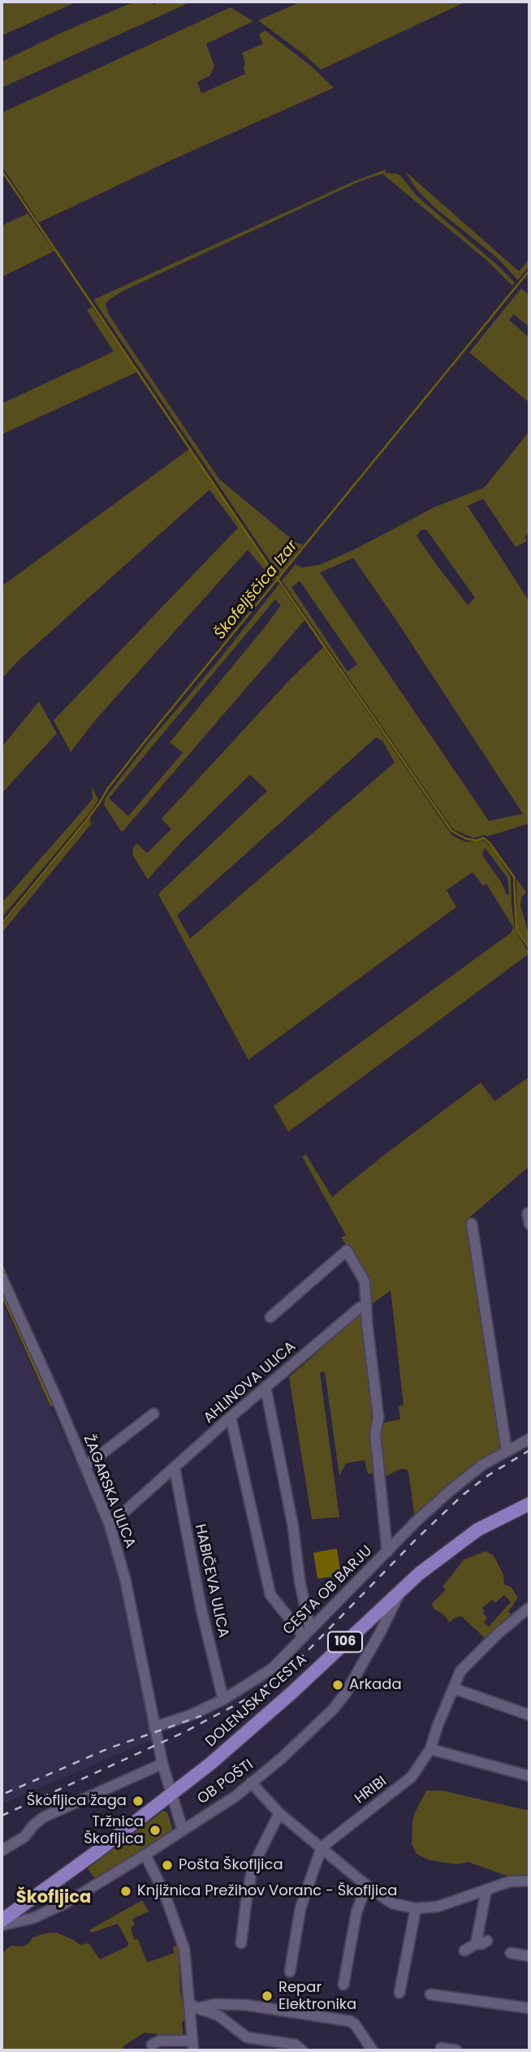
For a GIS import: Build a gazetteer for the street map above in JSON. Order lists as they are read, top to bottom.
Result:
{
  "streets": {
    "main road": ["106", "DOLENJSKA CESTA"],
    "street": [
      "AHLINOVA ULICA",
      "ŽAGARSKA ULICA",
      "HABIČEVA ULICA",
      "CESTA OB BARJU",
      "OB POŠTI",
      "HRIBI"
    ]
  },
  "crossings": [
    ["AHLINOVA ULICA", "ŽAGARSKA ULICA"],
    ["AHLINOVA ULICA", "HABIČEVA ULICA"],
    ["ŽAGARSKA ULICA", "CESTA OB BARJU"],
    ["ŽAGARSKA ULICA", "DOLENJSKA CESTA"],
    ["ŽAGARSKA ULICA", "OB POŠTI"],
    ["HABIČEVA ULICA", "CESTA OB BARJU"],
    ["DOLENJSKA CESTA", "OB POŠTI"]
  ],
  "districts": ["Škofljica"],
  "water": ["Škofeljščica Izar"],
  "places": [
    "Arkada",
    "Škofljica žaga",
    "Tržnica Škofljica",
    "Pošta Škofljica",
    "Knjižnica Prežihov Voranc - Škofljica",
    "Repar Elektronika"
  ]
}
